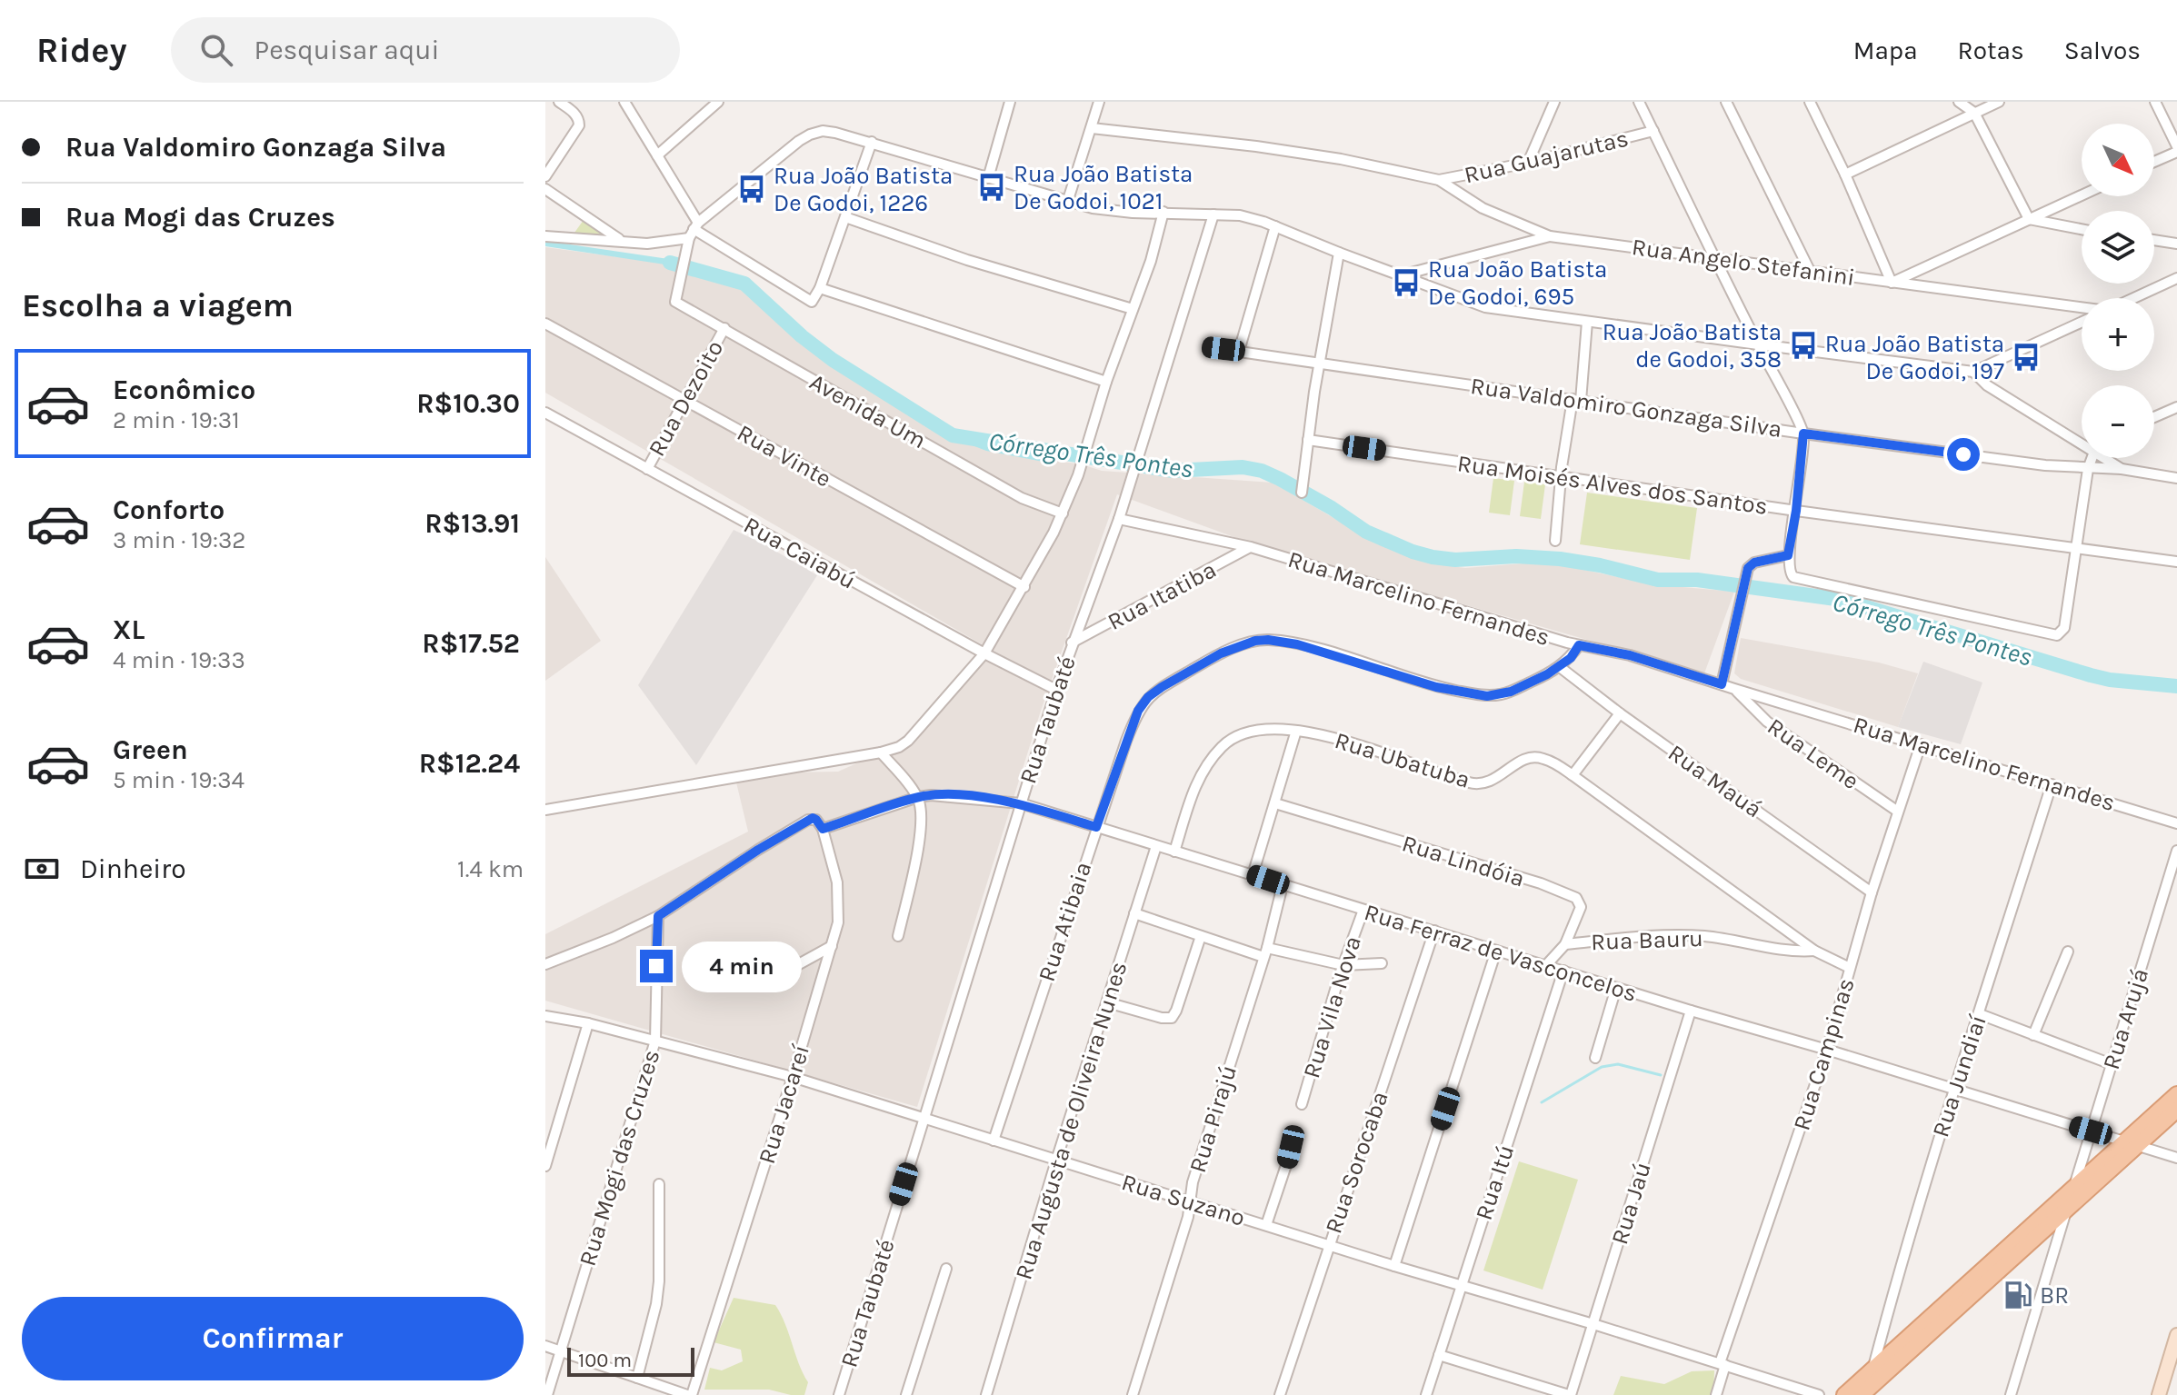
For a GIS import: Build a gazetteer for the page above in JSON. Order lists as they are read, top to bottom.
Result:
{
  "streets": {
    "street": [
      "Rua Guajarutas",
      "Rua Angelo Stefanini",
      "Rua Dezoito",
      "Rua Valdomiro Gonzaga Silva",
      "Avenida Um",
      "Rua Vinte",
      "Rua Moisés Alves dos Santos",
      "Rua Caiabú",
      "Rua Itatiba",
      "Rua Marcelino Fernandes",
      "Rua Taubaté",
      "Rua Leme",
      "Rua Ubatuba",
      "Rua Mauá",
      "Rua Lindóia",
      "Rua Atibaia",
      "Rua Bauru",
      "Rua Ferraz de Vasconcelos",
      "Rua Vila Nova",
      "Rua Arujá",
      "Rua Campinas",
      "Rua Jundiaí",
      "Rua Jacareí",
      "Rua Pirajú",
      "Rua Augusta de Oliveira Nunes",
      "Rua Mogi das Cruzes",
      "Rua Sorocaba",
      "Rua Itú",
      "Rua Suzano",
      "Rua Jaú"
    ]
  },
  "crossings": [
    ["Rua Guajarutas", "Rua Angelo Stefanini"],
    ["Rua Dezoito", "Avenida Um"],
    ["Rua Dezoito", "Rua Vinte"],
    ["Rua Dezoito", "Rua Caiabú"],
    ["Rua Caiabú", "Rua Taubaté"],
    ["Rua Itatiba", "Rua Marcelino Fernandes"],
    ["Rua Itatiba", "Rua Taubaté"],
    ["Rua Marcelino Fernandes", "Rua Taubaté"],
    ["Rua Marcelino Fernandes", "Rua Leme"],
    ["Rua Marcelino Fernandes", "Rua Atibaia"],
    ["Rua Marcelino Fernandes", "Rua Campinas"],
    ["Rua Marcelino Fernandes", "Rua Jundiaí"],
    ["Rua Taubaté", "Rua Ferraz de Vasconcelos"],
    ["Rua Taubaté", "Rua Suzano"],
    ["Rua Leme", "Rua Campinas"],
    ["Rua Ubatuba", "Rua Bauru"],
    ["Rua Ubatuba", "Rua Ferraz de Vasconcelos"],
    ["Rua Ubatuba", "Rua Campinas"],
    ["Rua Mauá", "Rua Atibaia"],
    ["Rua Mauá", "Rua Campinas"],
    ["Rua Lindóia", "Rua Bauru"],
    ["Rua Lindóia", "Rua Ferraz de Vasconcelos"],
    ["Rua Atibaia", "Rua Ferraz de Vasconcelos"],
    ["Rua Atibaia", "Rua Suzano"],
    ["Rua Ferraz de Vasconcelos", "Rua Vila Nova"],
    ["Rua Ferraz de Vasconcelos", "Rua Arujá"],
    ["Rua Ferraz de Vasconcelos", "Rua Campinas"],
    ["Rua Ferraz de Vasconcelos", "Rua Jundiaí"],
    ["Rua Ferraz de Vasconcelos", "Rua Jacareí"],
    ["Rua Ferraz de Vasconcelos", "Rua Pirajú"],
    ["Rua Ferraz de Vasconcelos", "Rua Augusta de Oliveira Nunes"],
    ["Rua Ferraz de Vasconcelos", "Rua Sorocaba"],
    ["Rua Ferraz de Vasconcelos", "Rua Itú"],
    ["Rua Ferraz de Vasconcelos", "Rua Jaú"],
    ["Rua Campinas", "Rua Suzano"],
    ["Rua Jacareí", "Rua Suzano"],
    ["Rua Pirajú", "Rua Suzano"],
    ["Rua Augusta de Oliveira Nunes", "Rua Suzano"],
    ["Rua Mogi das Cruzes", "Rua Suzano"],
    ["Rua Sorocaba", "Rua Suzano"],
    ["Rua Itú", "Rua Suzano"],
    ["Rua Suzano", "Rua Jaú"]
  ],
  "water": ["Córrego Três Pontes"],
  "places": {
    "bus stop": [
      "Rua João Batista De Godoi, 1021",
      "Rua João Batista De Godoi, 1226",
      "Rua João Batista De Godoi, 695",
      "Rua João Batista de Godoi, 358",
      "Rua João Batista De Godoi, 197"
    ],
    "fuel station": ["BR"]
  },
  "scale_bar": "100 m",
  "north": "bottom right",
  "page": {
    "header": "Ridey",
    "search": "Pesquisar aqui",
    "nav": ["Mapa", "Rotas", "Salvos"],
    "banner": ["Rua Valdomiro Gonzaga Silva", "Rua Mogi das Cruzes"],
    "map_buttons": ["+", "−"],
    "heading": "Escolha a viagem",
    "list": [
      {
        "name": "Econômico",
        "note": "2 min · 19:31",
        "value": "R$10.30"
      },
      {
        "name": "Conforto",
        "note": "3 min · 19:32",
        "value": "R$13.91"
      },
      {
        "name": "XL",
        "note": "4 min · 19:33",
        "value": "R$17.52"
      },
      {
        "name": "Green",
        "note": "5 min · 19:34",
        "value": "R$12.24"
      }
    ],
    "pay": ["Dinheiro", "1.4 km"],
    "bubble": "4 min",
    "buttons": "Confirmar",
    "scale": "100 m"
  }
}
